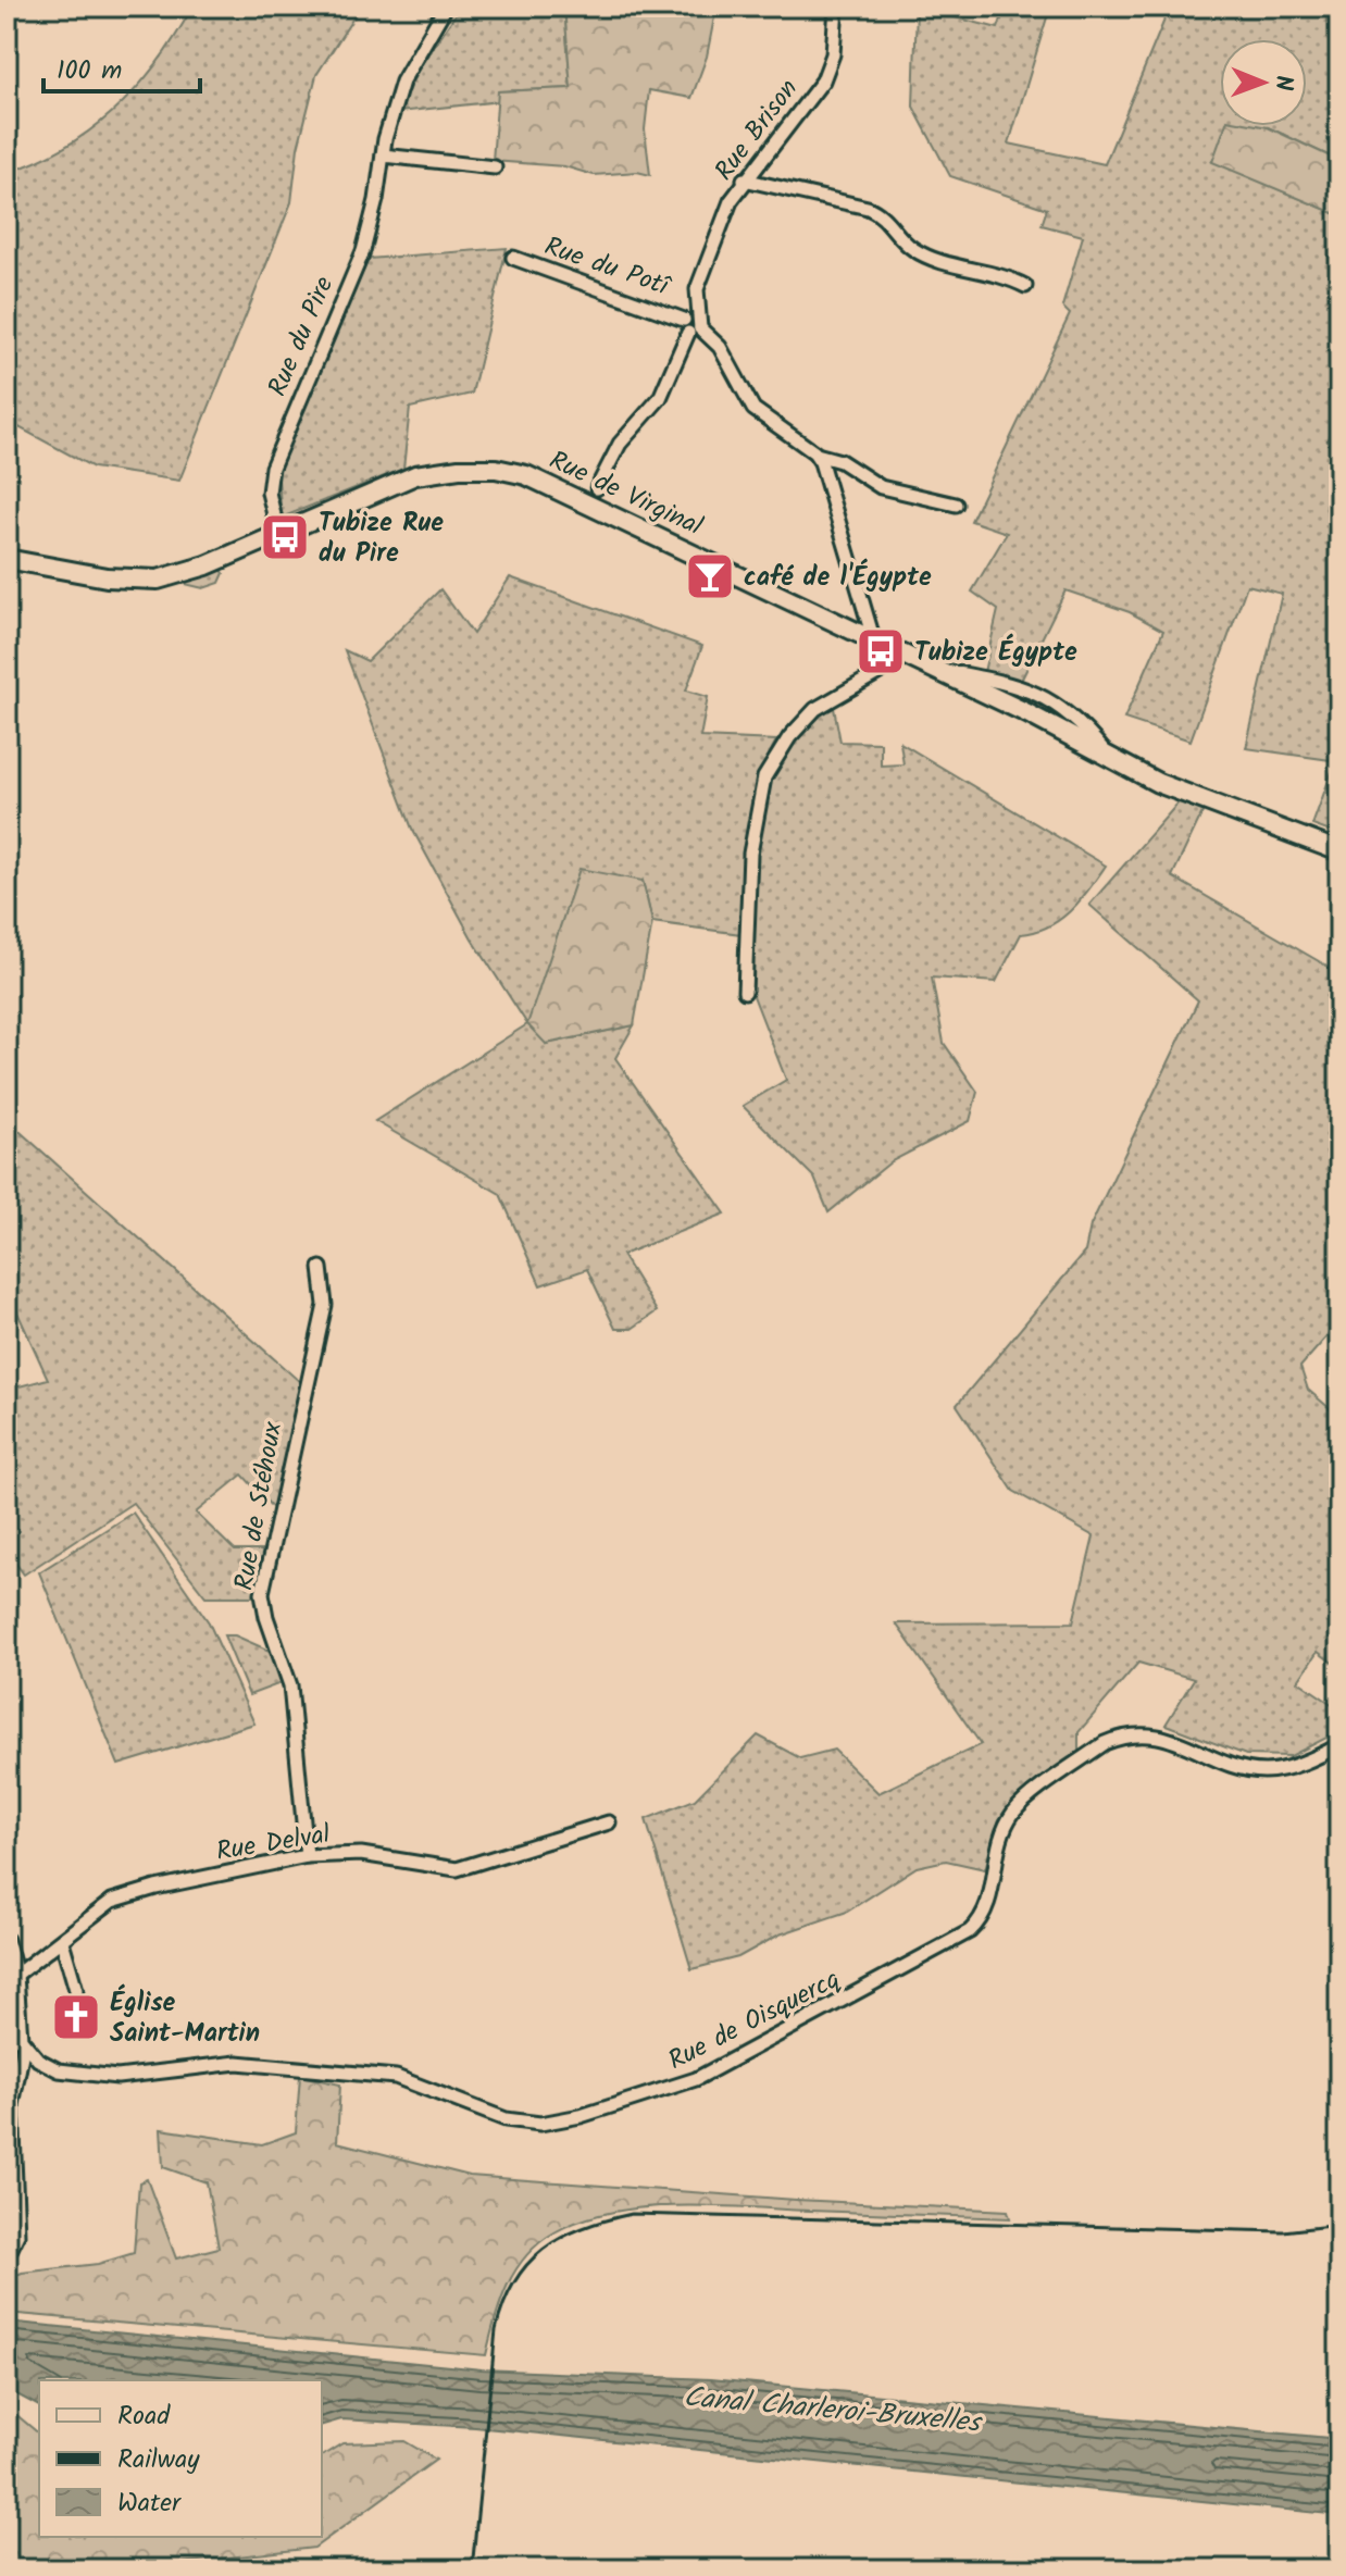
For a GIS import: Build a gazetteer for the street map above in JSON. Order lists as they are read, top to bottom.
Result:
{
  "streets": {
    "street": [
      "Rue Brison",
      "Rue du Potî",
      "Rue du Pire",
      "Rue de Virginal",
      "Rue de Stéhoux",
      "Rue Delval",
      "Rue de Oisquercq"
    ]
  },
  "crossings": [
    ["Rue Brison", "Rue du Potî"],
    ["Rue du Pire", "Rue de Virginal"],
    ["Rue de Stéhoux", "Rue Delval"]
  ],
  "water": ["Canal Charleroi-Bruxelles"],
  "places": {
    "bus stop": ["Tubize Rue du Pire", "Tubize Égypte"],
    "bar": ["café de l'Égypte"],
    "church": ["Église Saint-Martin"]
  },
  "legend": ["Road", "Railway", "Water"],
  "scale_bar": "100 m",
  "north": "right"
}
